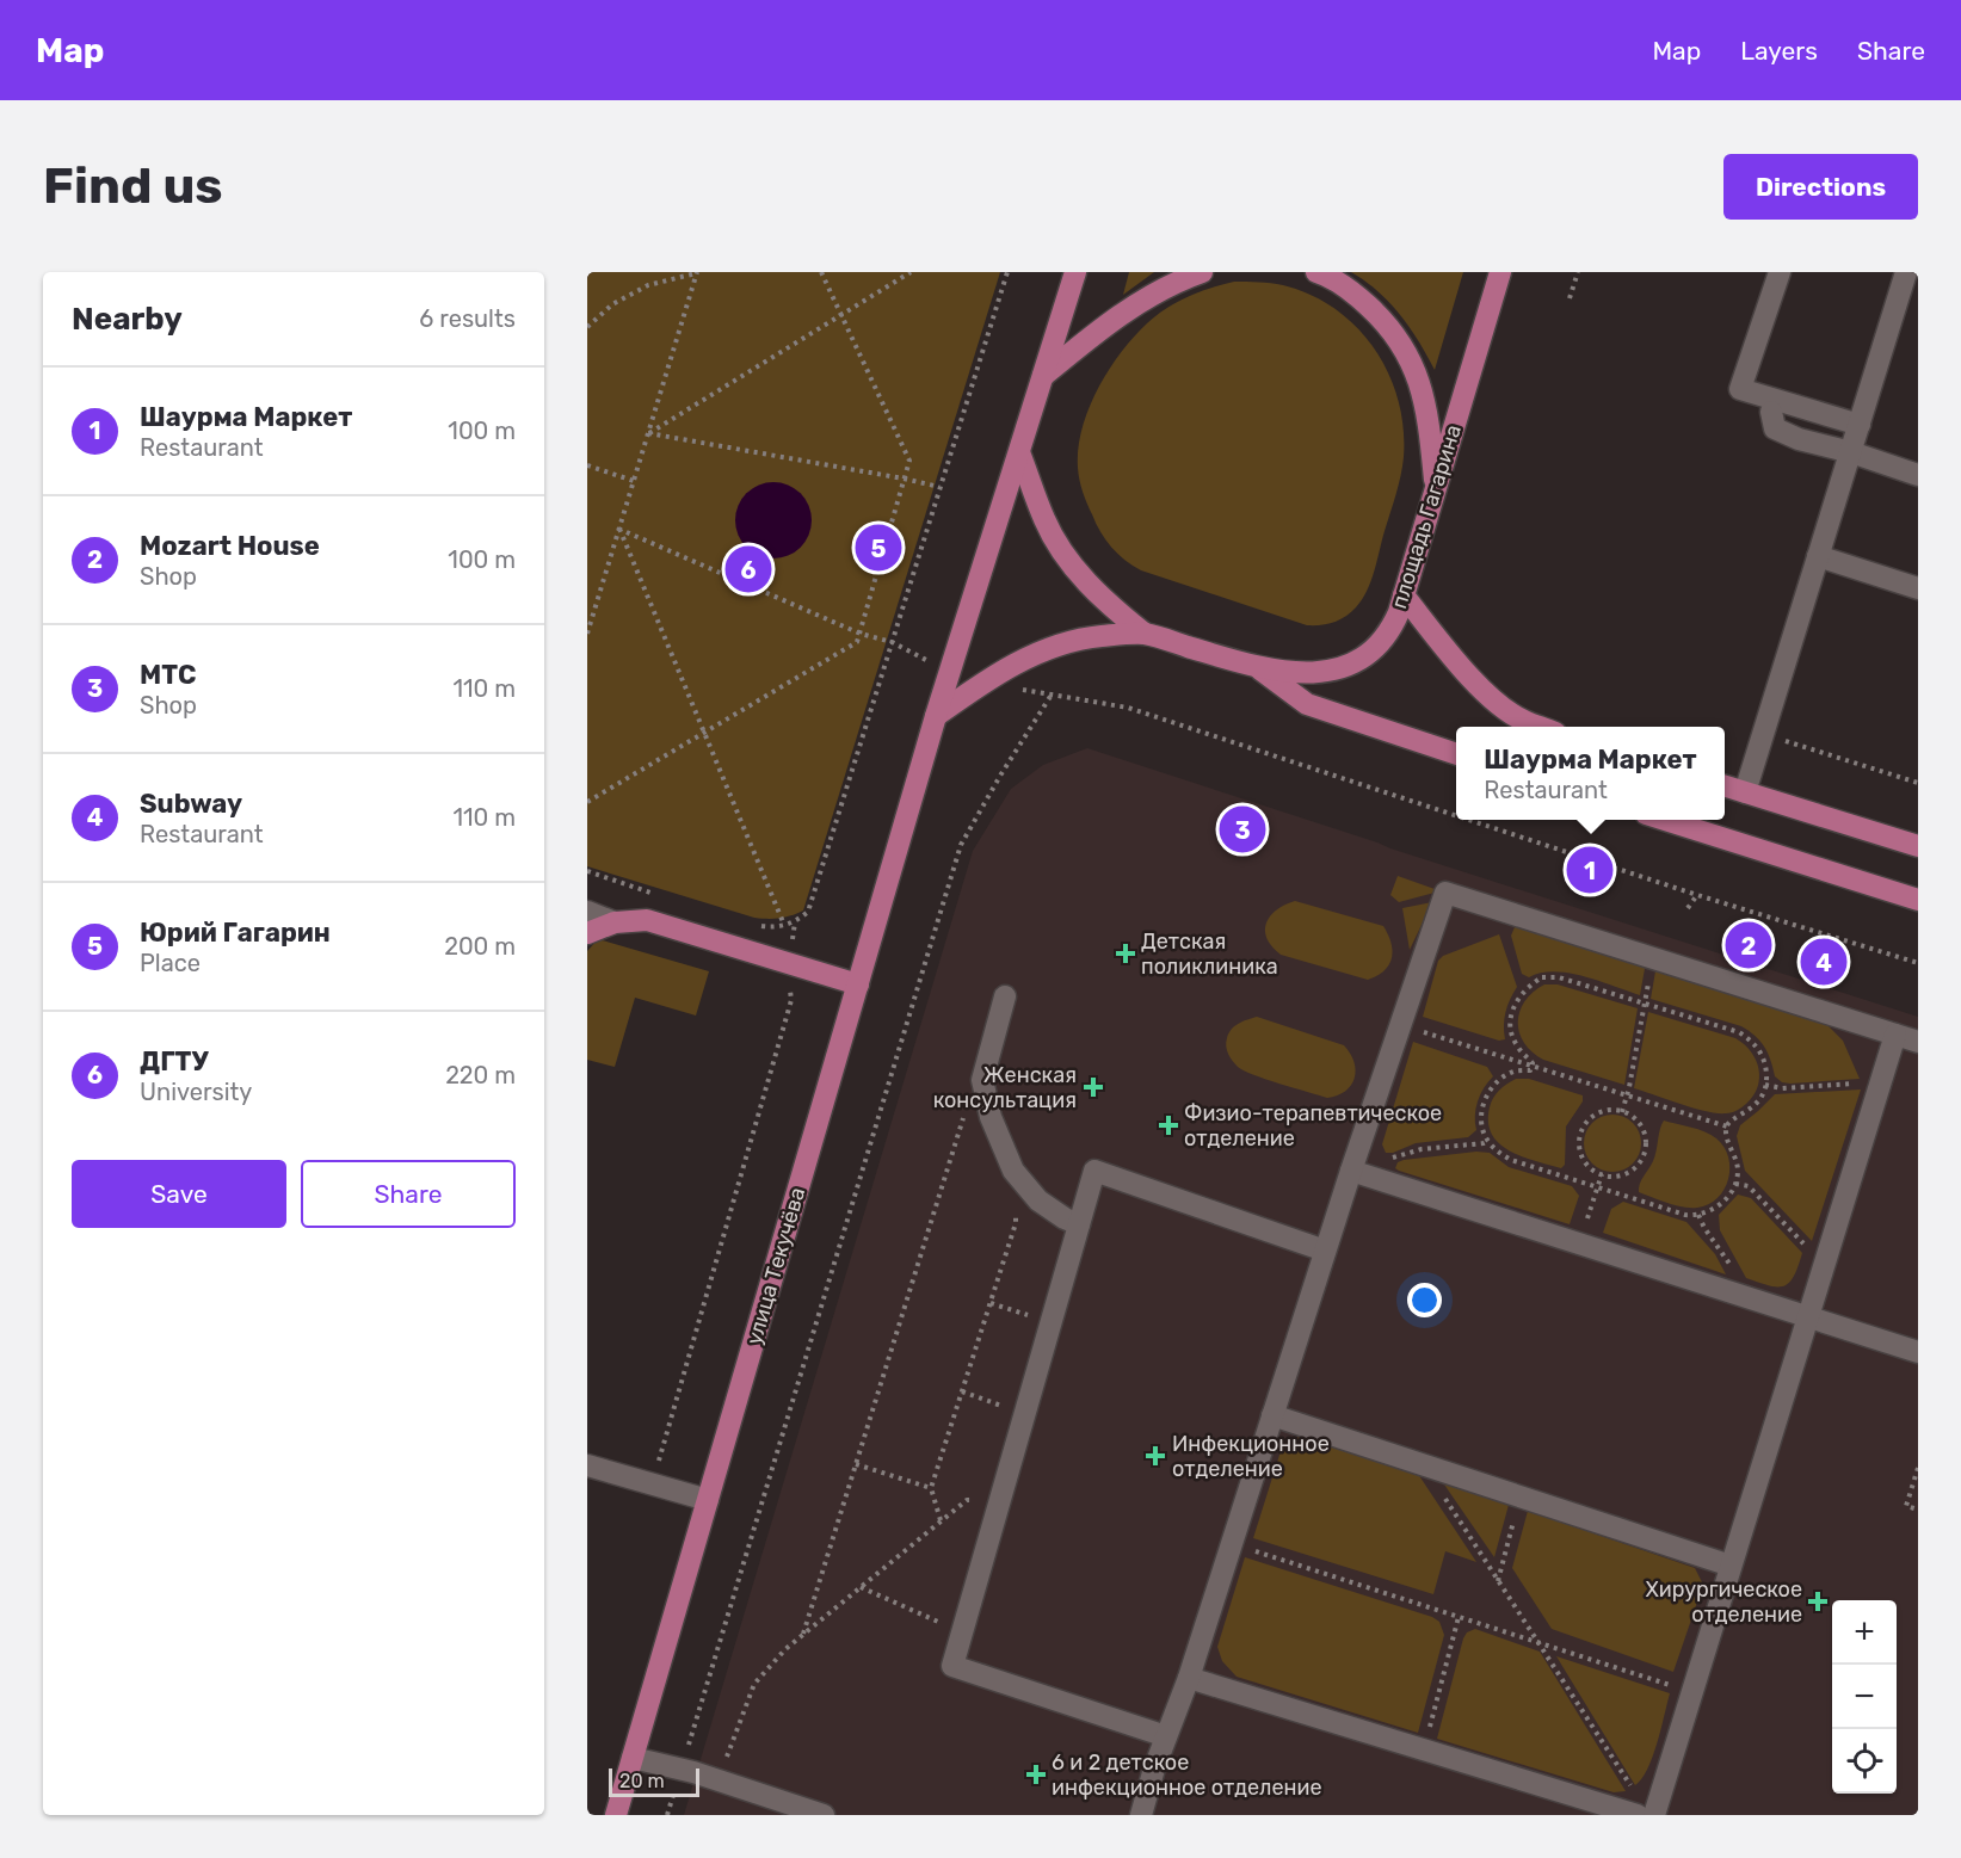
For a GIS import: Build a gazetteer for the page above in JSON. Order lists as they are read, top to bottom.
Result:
{
  "streets": {
    "main road": ["площадь Гагарина", "улица Текучёва"]
  },
  "crossings": [
    ["площадь Гагарина", "улица Текучёва"]
  ],
  "places": {
    "health": [
      "Детская поликлиника",
      "Женская консультация",
      "Физио-терапевтическое отделение",
      "Инфекционное отделение",
      "Хирургическое отделение",
      "6 и 2 детское инфекционное отделение"
    ]
  },
  "scale_bar": "20 m",
  "page": {
    "header": "Map",
    "nav": ["Map", "Layers", "Share"],
    "buttons": [
      "Directions",
      ["Save", "Share"]
    ],
    "title": "Find us",
    "heading": ["Nearby", "6 results"],
    "list": [
      {
        "mark": "1",
        "name": "Шаурма Маркет",
        "note": "Restaurant",
        "value": "100 m"
      },
      {
        "mark": "2",
        "name": "Mozart House",
        "note": "Shop",
        "value": "100 m"
      },
      {
        "mark": "3",
        "name": "МТС",
        "note": "Shop",
        "value": "110 m"
      },
      {
        "mark": "4",
        "name": "Subway",
        "note": "Restaurant",
        "value": "110 m"
      },
      {
        "mark": "5",
        "name": "Юрий Гагарин",
        "note": "Place",
        "value": "200 m"
      },
      {
        "mark": "6",
        "name": "ДГТУ",
        "note": "University",
        "value": "220 m"
      }
    ],
    "pins": [
      "5",
      "6",
      "3",
      "1",
      "2",
      "4"
    ],
    "popup": ["Шаурма Маркет", "Restaurant"],
    "map_buttons": ["+", "−"],
    "scale": "20 m"
  }
}
